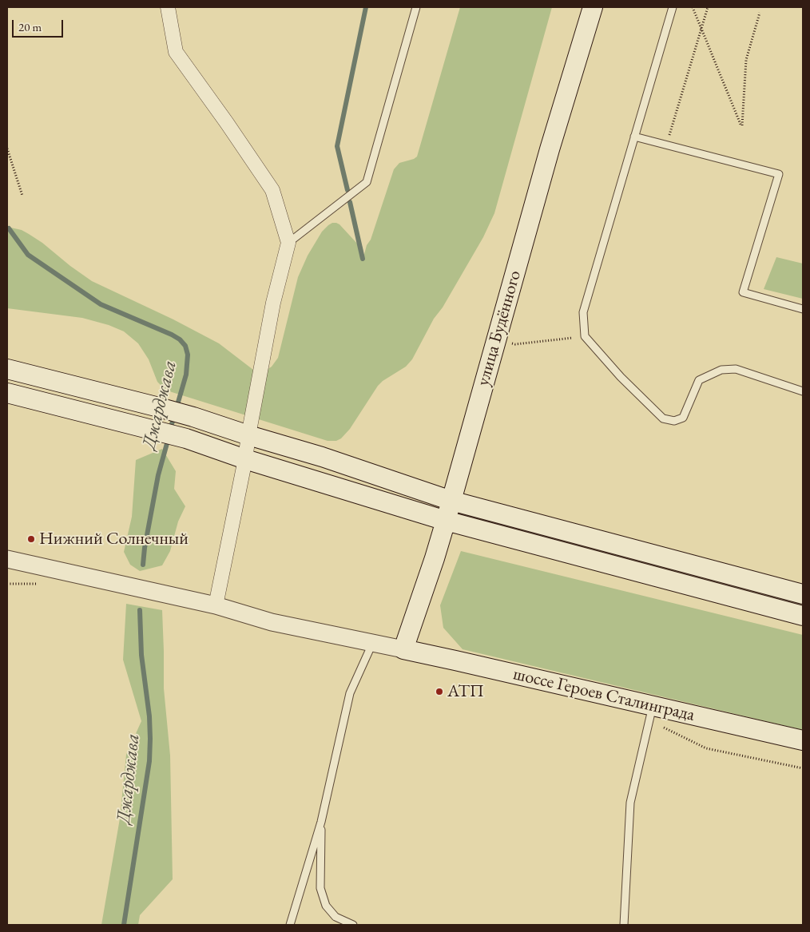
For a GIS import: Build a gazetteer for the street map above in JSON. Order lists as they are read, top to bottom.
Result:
{
  "streets": {
    "main road": ["улица Будённого", "шоссе Героев Сталинграда"]
  },
  "crossings": [
    ["улица Будённого", "шоссе Героев Сталинграда"]
  ],
  "water": ["Джарджава"],
  "places": ["Нижний Солнечный", "АТП"],
  "scale_bar": "20 m"
}
